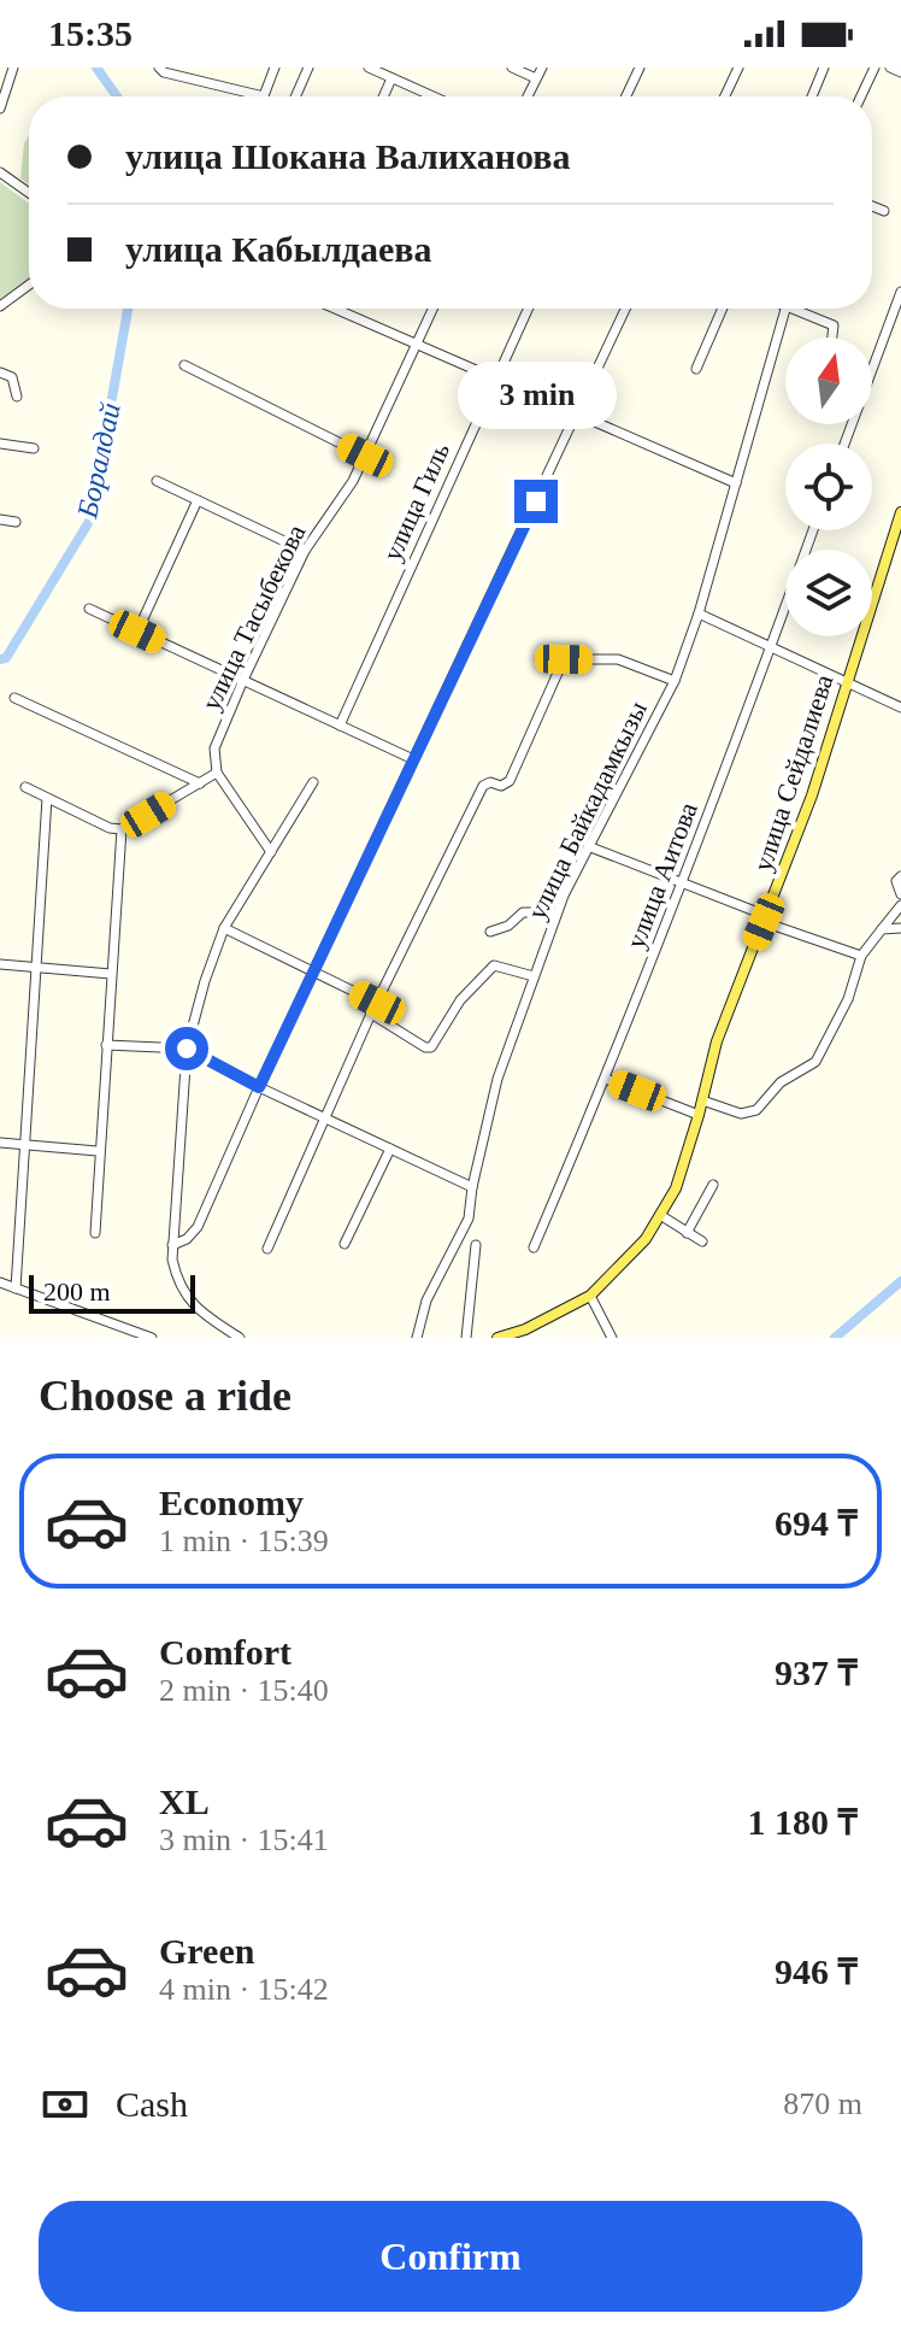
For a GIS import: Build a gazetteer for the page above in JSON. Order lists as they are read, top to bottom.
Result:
{
  "streets": {
    "main road": ["улица Сейдалиева"],
    "street": [
      "улица Гиль",
      "улица Тасыбекова",
      "улица Байкадамкызы",
      "улица Аитова"
    ]
  },
  "water": ["Боралдай"],
  "scale_bar": "200 m",
  "north": "top",
  "page": {
    "status": "15:35",
    "banner": ["улица Шокана Валиханова", "улица Кабылдаева"],
    "bubble": "3 min",
    "scale": "200 m",
    "heading": "Choose a ride",
    "list": [
      {
        "name": "Economy",
        "note": "1 min · 15:39",
        "value": "694 ₸"
      },
      {
        "name": "Comfort",
        "note": "2 min · 15:40",
        "value": "937 ₸"
      },
      {
        "name": "XL",
        "note": "3 min · 15:41",
        "value": "1 180 ₸"
      },
      {
        "name": "Green",
        "note": "4 min · 15:42",
        "value": "946 ₸"
      }
    ],
    "pay": ["Cash", "870 m"],
    "buttons": "Confirm"
  }
}
